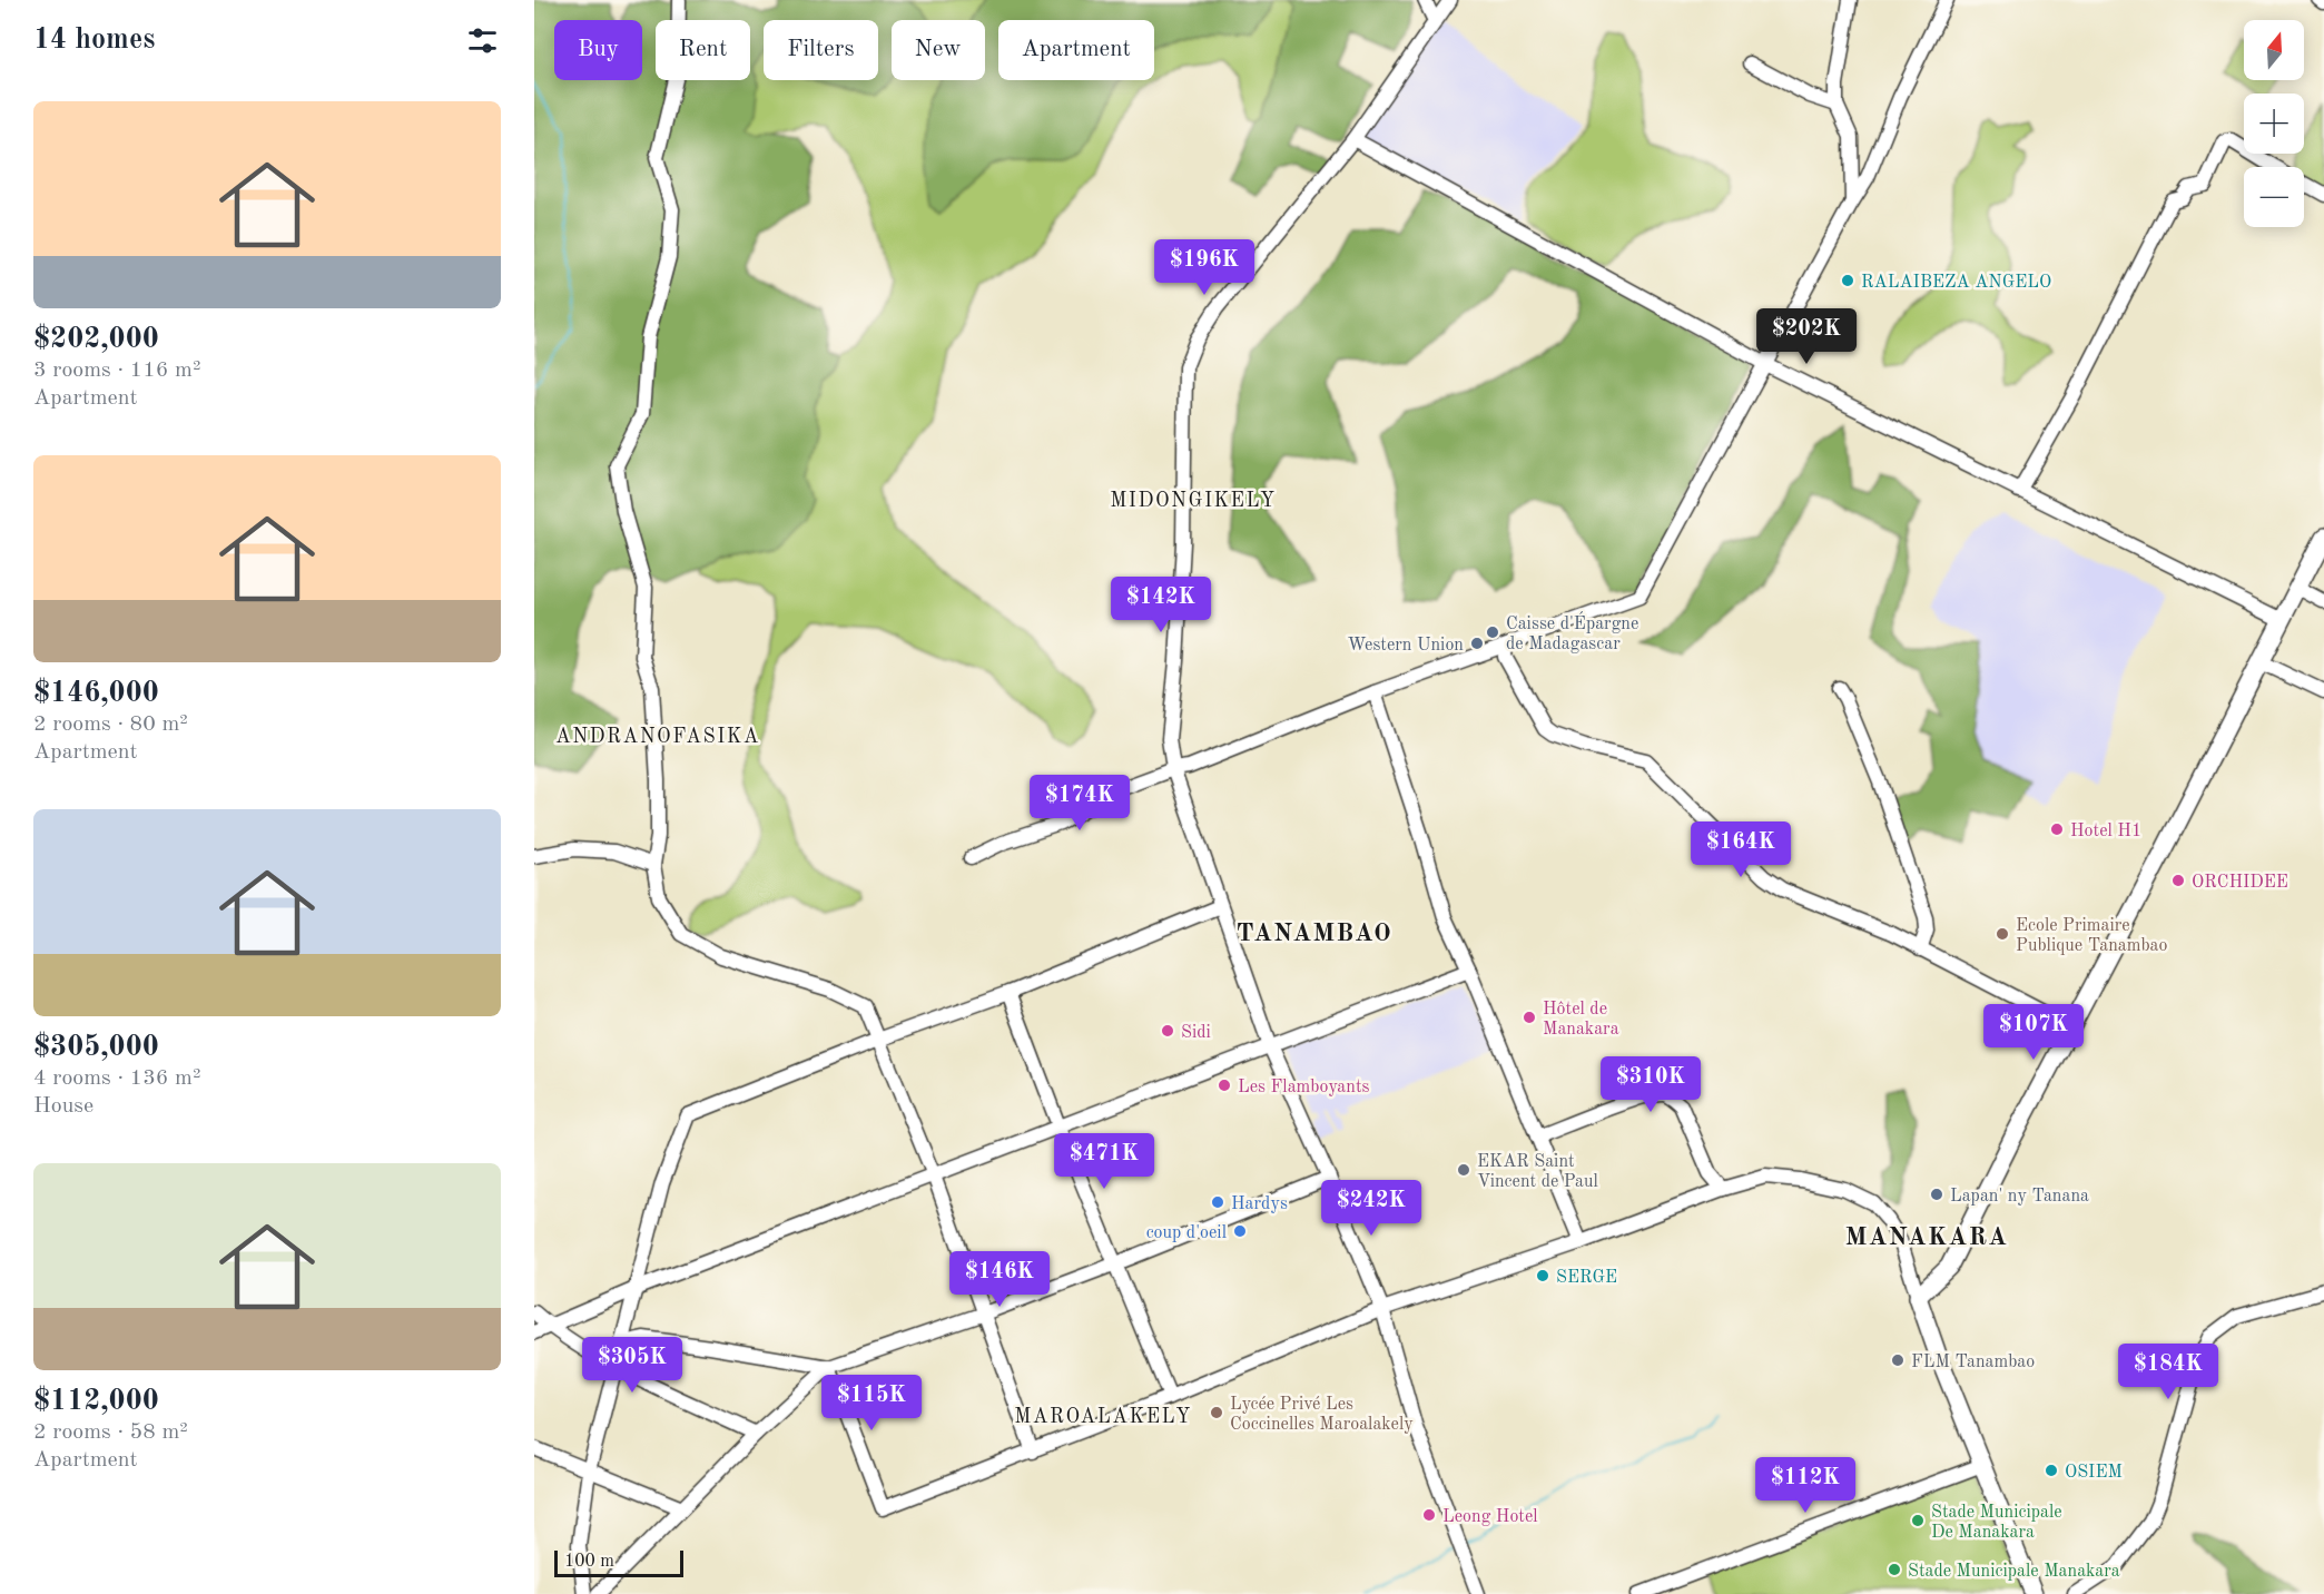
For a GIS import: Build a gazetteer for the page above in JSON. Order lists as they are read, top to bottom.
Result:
{
  "districts": [
    "MIDONGIKELY",
    "ANDRANOFASIKA",
    "TANAMBAO",
    "MANAKARA",
    "MAROALAKELY"
  ],
  "places": [
    "RALAIBEZA ANGELO",
    "Caisse d'Épargne de Madagascar",
    "Western Union",
    "Hotel H1",
    "ORCHIDEE",
    "Ecole Primaire Publique Tanambao",
    "Hôtel de Manakara",
    "Sidi",
    "Les Flamboyants",
    "EKAR Saint Vincent de Paul",
    "Lapan' ny Tanana",
    "Hardys",
    "coup d'oeil",
    "SERGE",
    "FLM Tanambao",
    "Lycée Privé Les Coccinelles Maroalakely",
    "OSIEM",
    "Leong Hotel",
    "Stade Municipale De Manakara",
    "Stade Municipale Manakara"
  ],
  "scale_bar": "100 m",
  "north": "top",
  "page": {
    "heading": "14 homes",
    "map_buttons": ["+", "−"],
    "chip": [
      "Buy",
      "Rent",
      "Filters",
      "New",
      "Apartment"
    ],
    "list": [
      {
        "name": "$202,000",
        "note": "3 rooms · 116 m² · Apartment"
      },
      {
        "name": "$146,000",
        "note": "2 rooms · 80 m² · Apartment"
      },
      {
        "name": "$305,000",
        "note": "4 rooms · 136 m² · House"
      },
      {
        "name": "$112,000",
        "note": "2 rooms · 58 m² · Apartment"
      }
    ],
    "price": [
      "$196K",
      "$202K",
      "$142K",
      "$174K",
      "$164K",
      "$107K",
      "$310K",
      "$471K",
      "$242K",
      "$146K",
      "$305K",
      "$184K",
      "$115K",
      "$112K"
    ],
    "scale": "100 m"
  }
}
